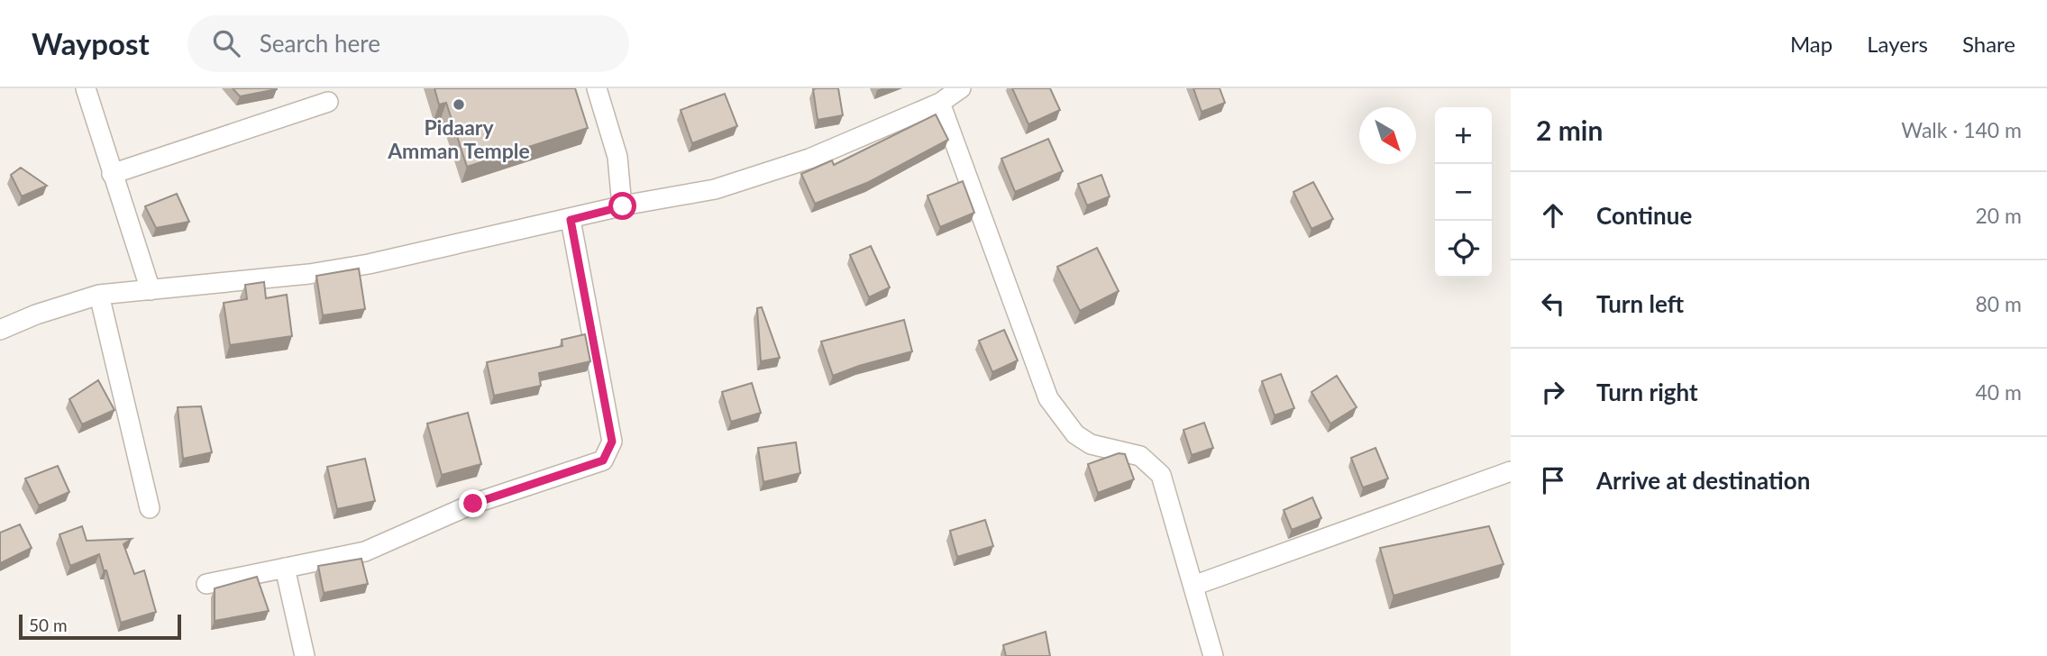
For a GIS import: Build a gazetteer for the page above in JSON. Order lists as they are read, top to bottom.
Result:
{
  "places": ["Pidaary Amman Temple"],
  "scale_bar": "50 m",
  "north": "bottom right",
  "page": {
    "header": "Waypost",
    "search": "Search here",
    "nav": ["Map", "Layers", "Share"],
    "heading": ["2 min", "Walk · 140 m"],
    "map_buttons": ["+", "−"],
    "list": [
      ["Continue", "20 m"],
      ["Turn left", "80 m"],
      ["Turn right", "40 m"],
      "Arrive at destination"
    ],
    "scale": "50 m"
  }
}
